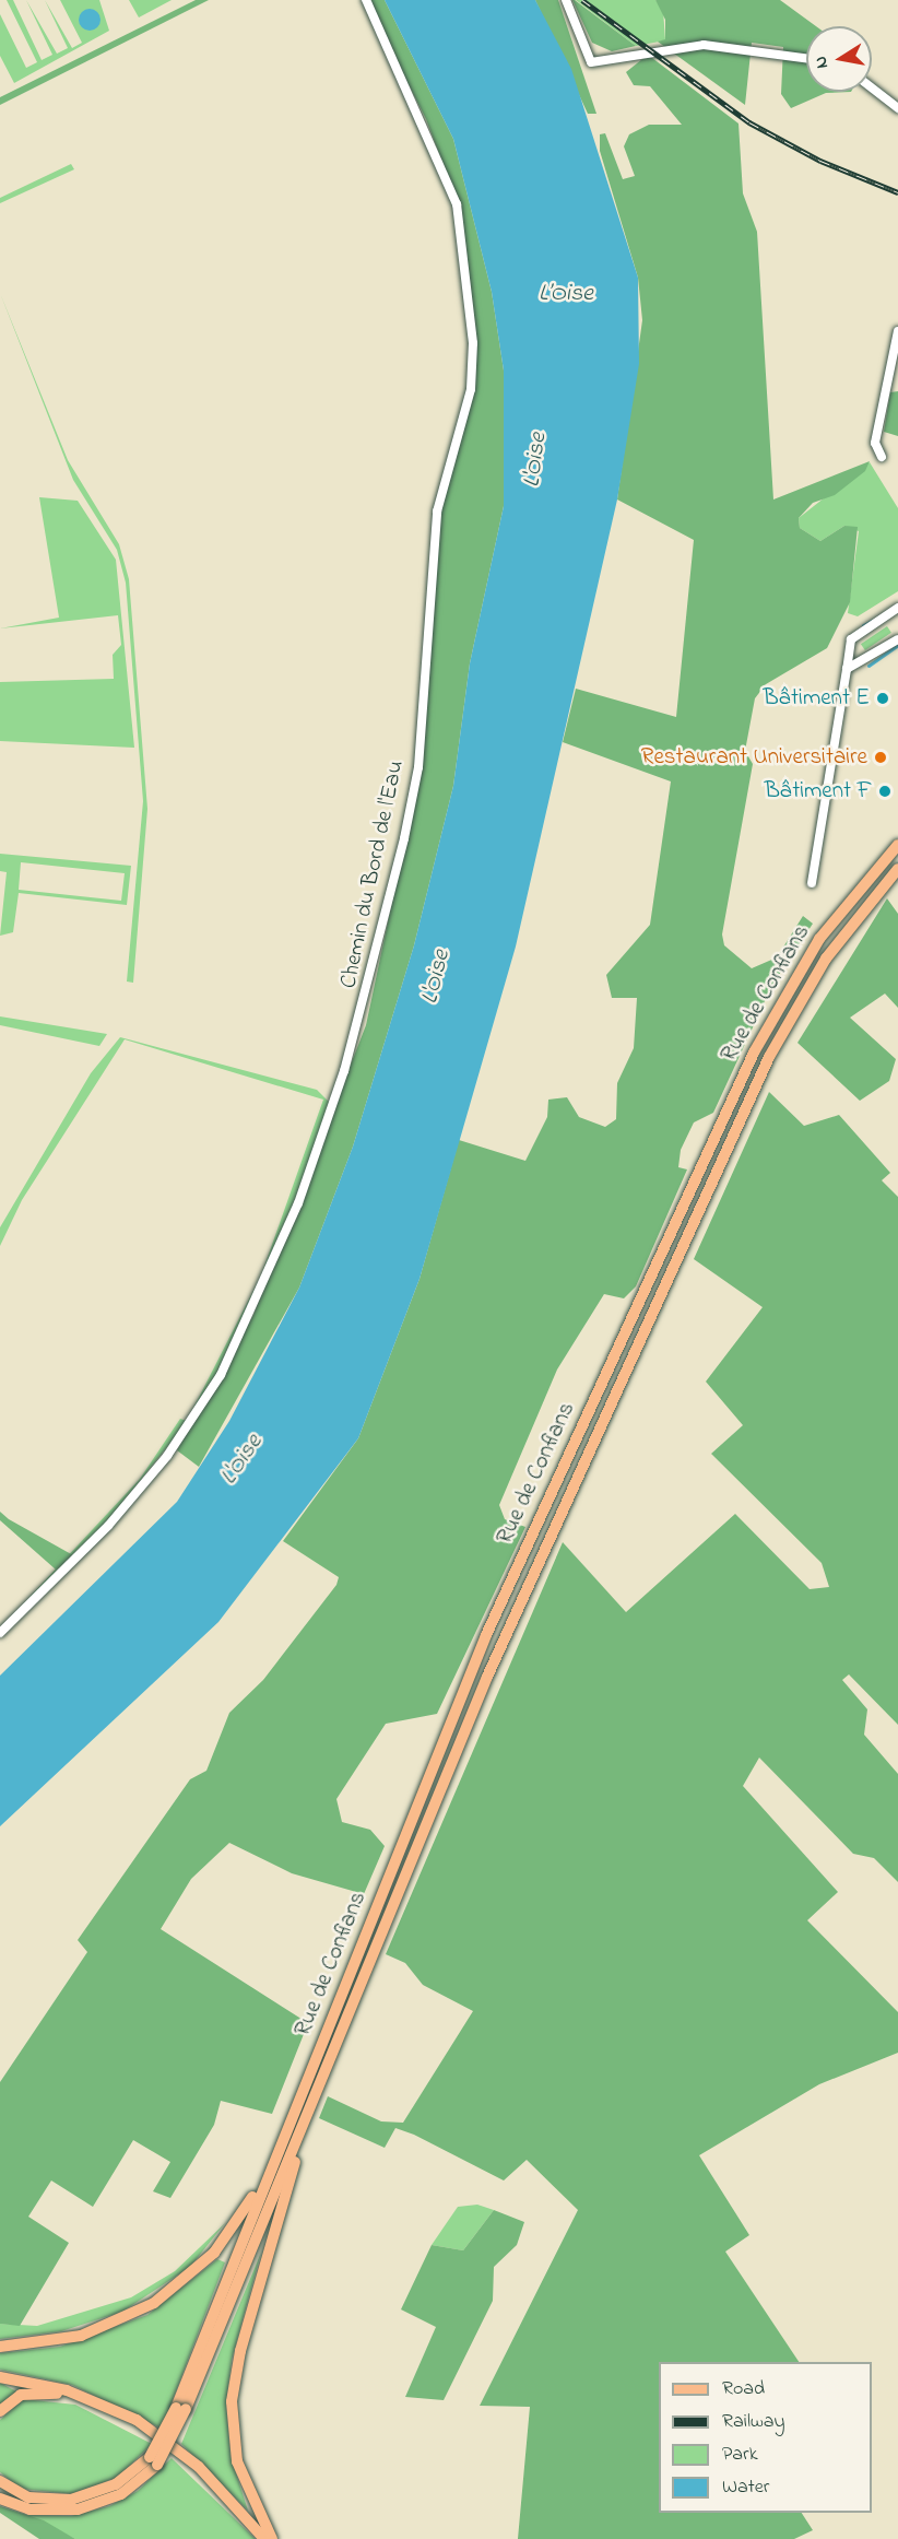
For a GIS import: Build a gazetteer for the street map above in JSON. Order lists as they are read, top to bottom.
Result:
{
  "streets": {
    "main road": ["Rue de Conflans"],
    "street": ["Chemin du Bord de l'Eau"]
  },
  "water": ["L’Oise", "L'Oise"],
  "places": ["Bâtiment E", "Restaurant Universitaire", "Bâtiment F"],
  "legend": [
    "Road",
    "Railway",
    "Park",
    "Water"
  ],
  "north": "left"
}
